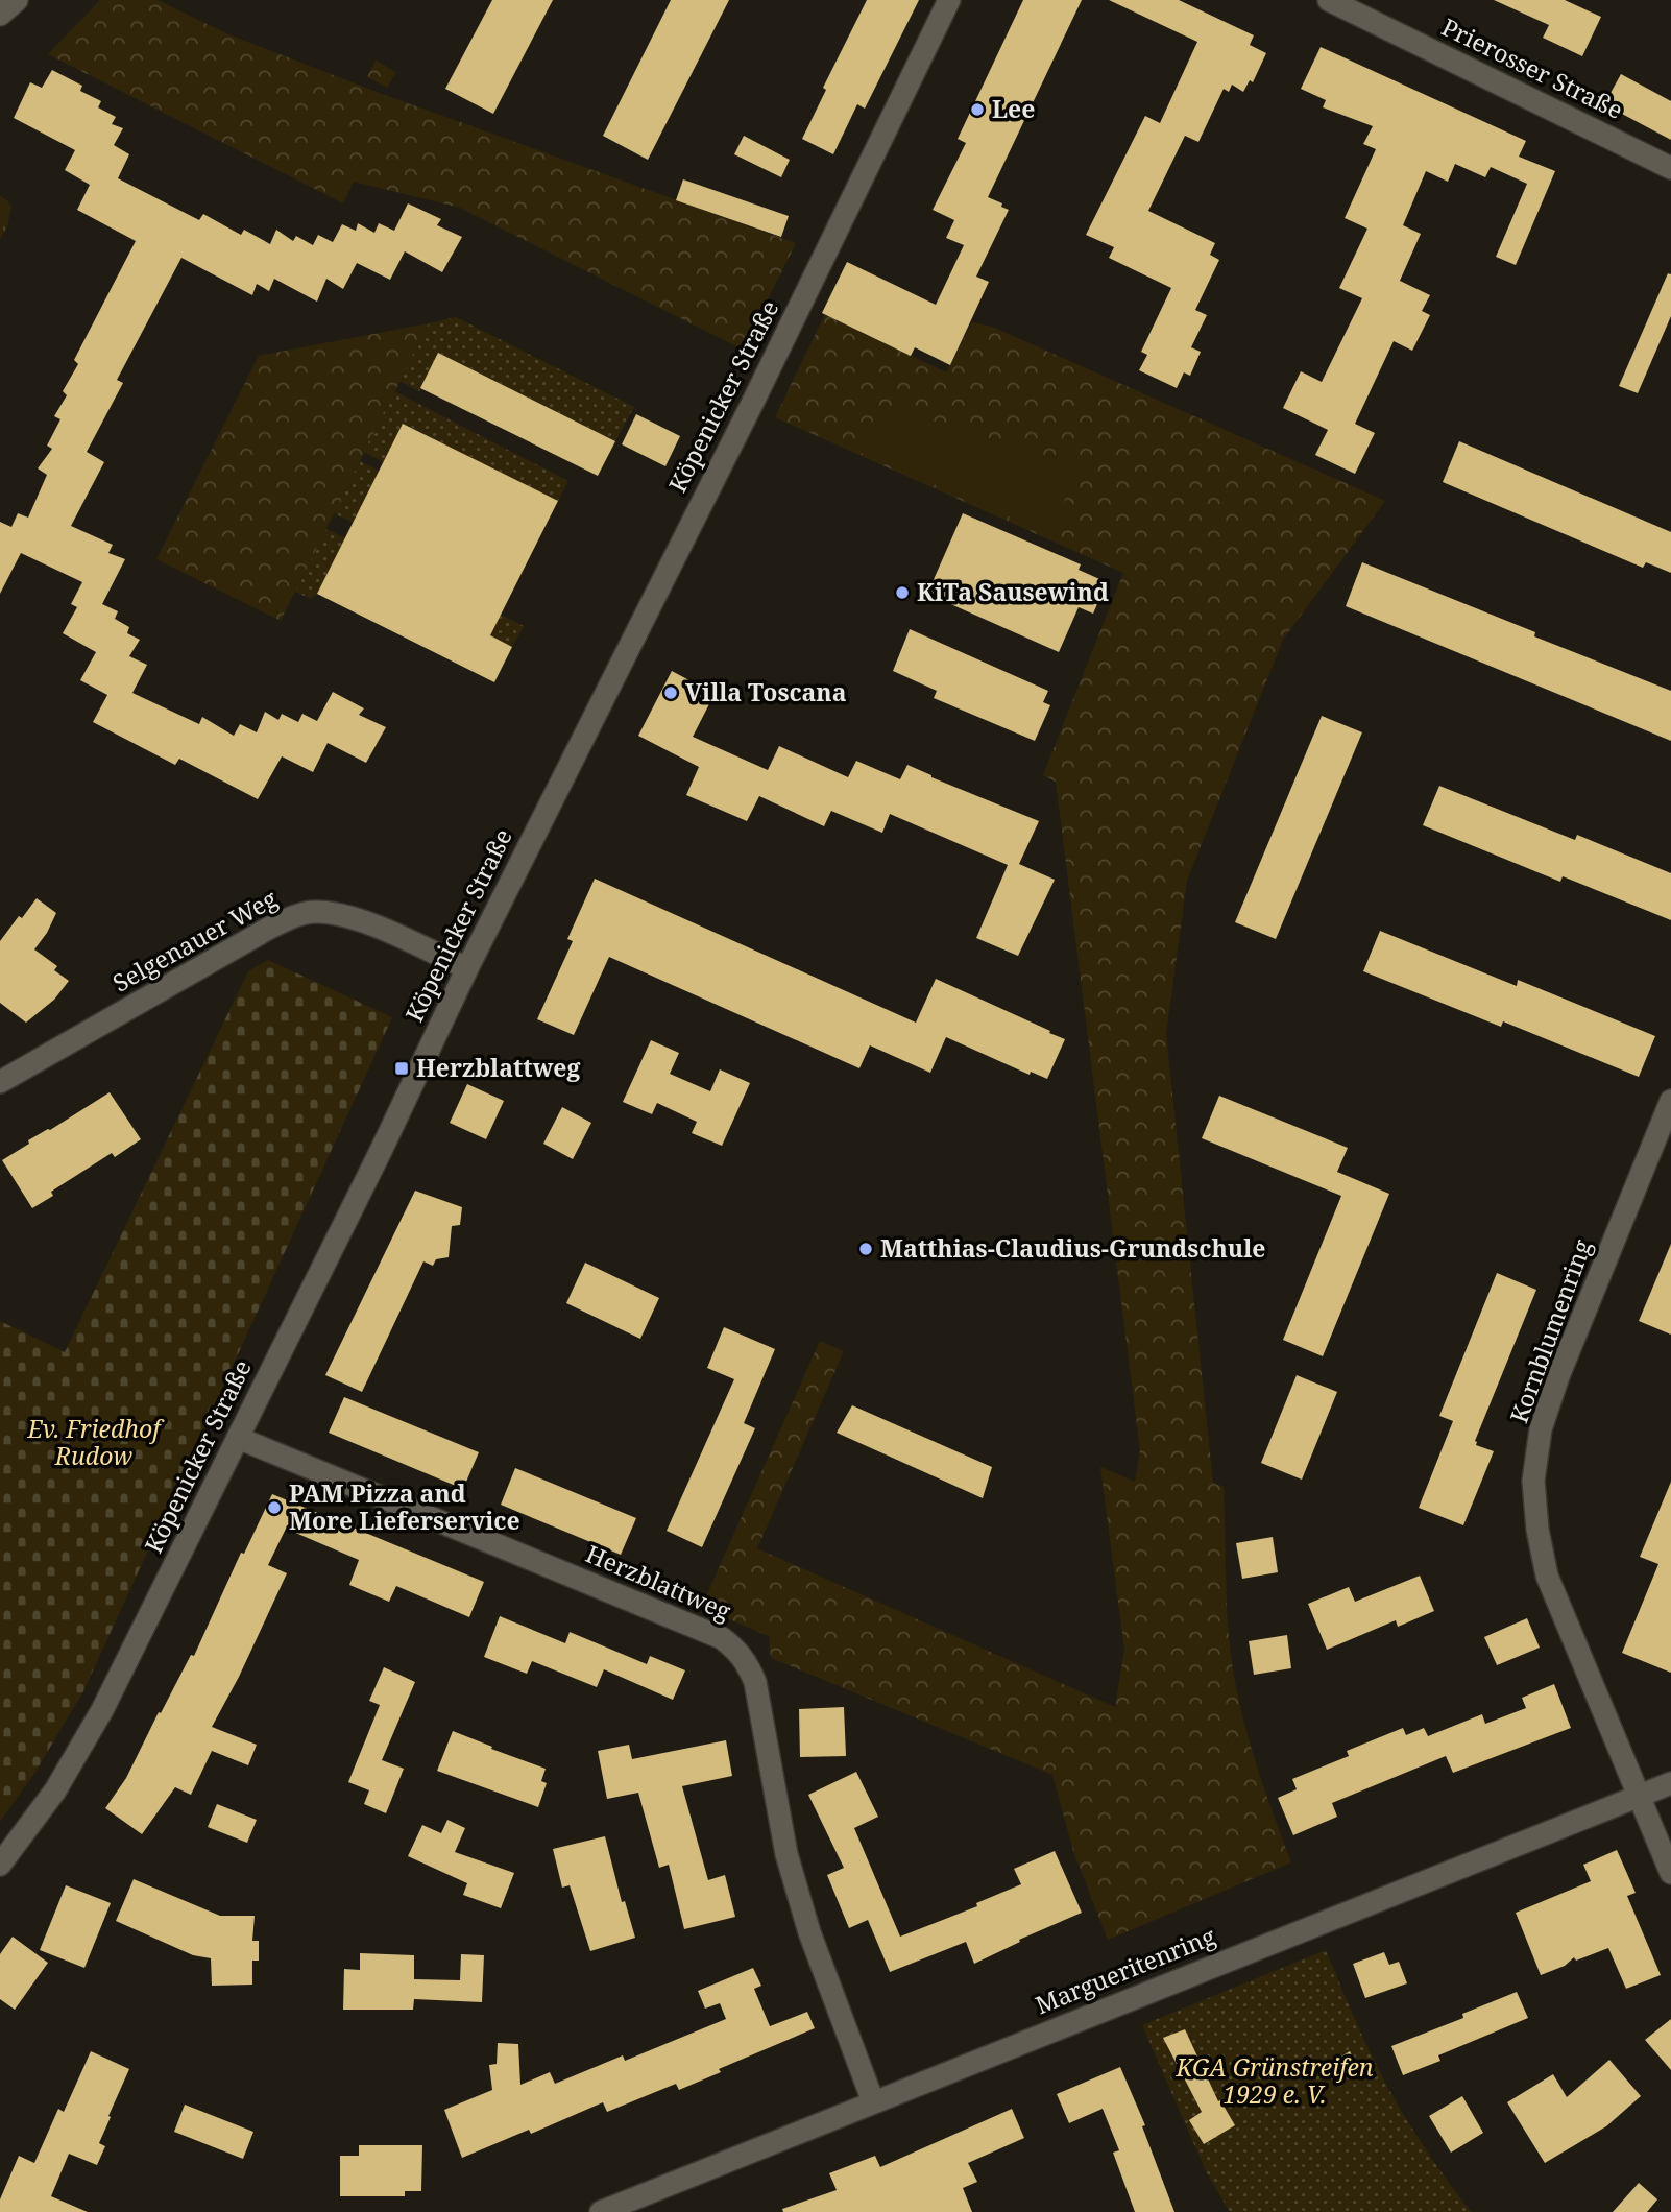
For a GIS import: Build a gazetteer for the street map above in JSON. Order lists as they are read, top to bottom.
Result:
{
  "streets": {
    "street": [
      "Prierosser Straße",
      "Köpenicker Straße",
      "Selgenauer Weg",
      "Kornblumenring",
      "Herzblattweg",
      "Margueritenring"
    ]
  },
  "crossings": [
    ["Köpenicker Straße", "Selgenauer Weg"],
    ["Köpenicker Straße", "Herzblattweg"],
    ["Kornblumenring", "Margueritenring"],
    ["Herzblattweg", "Margueritenring"]
  ],
  "parks": ["Ev. Friedhof Rudow", "KGA Grünstreifen 1929 e. V."],
  "places": {
    "other": [
      "Lee",
      "KiTa Sausewind",
      "Villa Toscana",
      "Matthias-Claudius-Grundschule",
      "PAM Pizza and More Lieferservice"
    ],
    "transit": ["Herzblattweg"]
  }
}
